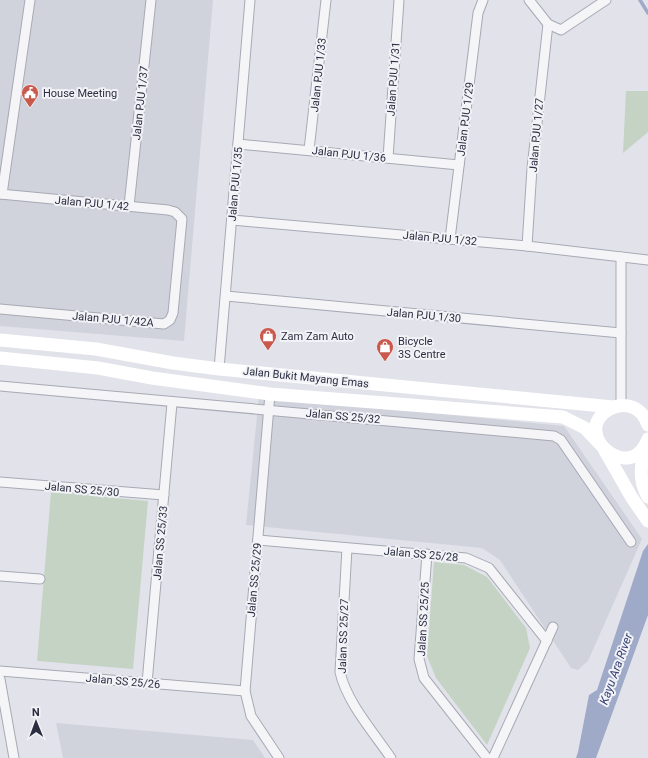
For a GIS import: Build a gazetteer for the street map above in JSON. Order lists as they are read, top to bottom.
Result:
{
  "streets": {
    "main road": ["Jalan Bukit Mayang Emas"],
    "street": [
      "Jalan PJU 1/33",
      "Jalan PJU 1/31",
      "Jalan PJU 1/37",
      "Jalan PJU 1/29",
      "Jalan PJU 1/27",
      "Jalan PJU 1/36",
      "Jalan PJU 1/35",
      "Jalan PJU 1/42",
      "Jalan PJU 1/32",
      "Jalan PJU 1/30",
      "Jalan PJU 1/42A",
      "Jalan SS 25/32",
      "Jalan SS 25/30",
      "Jalan SS 25/33",
      "Jalan SS 25/28",
      "Jalan SS 25/29",
      "Jalan SS 25/25",
      "Jalan SS 25/27",
      "Jalan SS 25/26"
    ]
  },
  "crossings": [
    ["Jalan PJU 1/33", "Jalan PJU 1/36"],
    ["Jalan PJU 1/31", "Jalan PJU 1/36"],
    ["Jalan PJU 1/37", "Jalan PJU 1/42"],
    ["Jalan PJU 1/29", "Jalan PJU 1/36"],
    ["Jalan PJU 1/29", "Jalan PJU 1/32"],
    ["Jalan PJU 1/27", "Jalan PJU 1/32"],
    ["Jalan PJU 1/36", "Jalan PJU 1/35"],
    ["Jalan PJU 1/35", "Jalan PJU 1/32"],
    ["Jalan PJU 1/35", "Jalan PJU 1/30"],
    ["Jalan PJU 1/35", "Jalan Bukit Mayang Emas"],
    ["Jalan PJU 1/42", "Jalan PJU 1/42A"],
    ["Jalan Bukit Mayang Emas", "Jalan SS 25/29"],
    ["Jalan SS 25/32", "Jalan SS 25/33"],
    ["Jalan SS 25/32", "Jalan SS 25/29"],
    ["Jalan SS 25/30", "Jalan SS 25/33"],
    ["Jalan SS 25/33", "Jalan SS 25/26"],
    ["Jalan SS 25/28", "Jalan SS 25/29"],
    ["Jalan SS 25/28", "Jalan SS 25/25"],
    ["Jalan SS 25/28", "Jalan SS 25/27"],
    ["Jalan SS 25/29", "Jalan SS 25/26"]
  ],
  "water": ["Kayu Ara River"],
  "places": {
    "public building": ["House Meeting"],
    "shop": ["Zam Zam Auto", "Bicycle 3S Centre"]
  },
  "north": "top"
}
